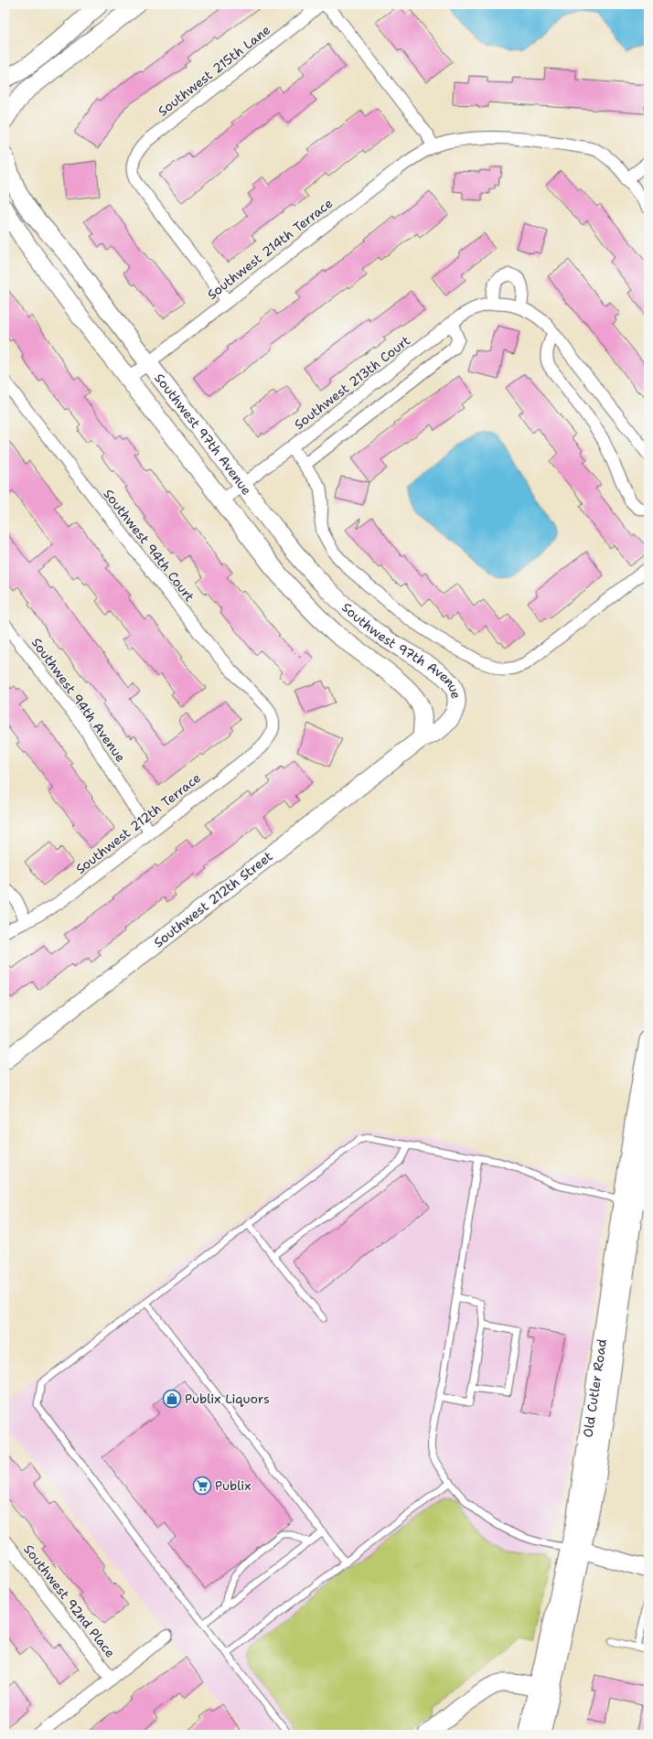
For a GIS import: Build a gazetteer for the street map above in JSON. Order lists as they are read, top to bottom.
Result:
{
  "streets": {
    "street": [
      "Southwest 215th Lane",
      "Southwest 214th Terrace",
      "Southwest 213th Court",
      "Southwest 97th Avenue",
      "Southwest 94th Court",
      "Southwest 94th Avenue",
      "Southwest 212th Terrace",
      "Southwest 212th Street",
      "Old Cutler Road",
      "Southwest 92nd Place"
    ]
  },
  "crossings": [
    ["Southwest 215th Lane", "Southwest 214th Terrace"],
    ["Southwest 214th Terrace", "Southwest 97th Avenue"],
    ["Southwest 213th Court", "Southwest 97th Avenue"],
    ["Southwest 97th Avenue", "Southwest 212th Street"],
    ["Southwest 94th Court", "Southwest 212th Terrace"],
    ["Southwest 94th Avenue", "Southwest 212th Terrace"]
  ],
  "places": {
    "shop": ["Publix Liquors"],
    "supermarket": ["Publix"]
  }
}
